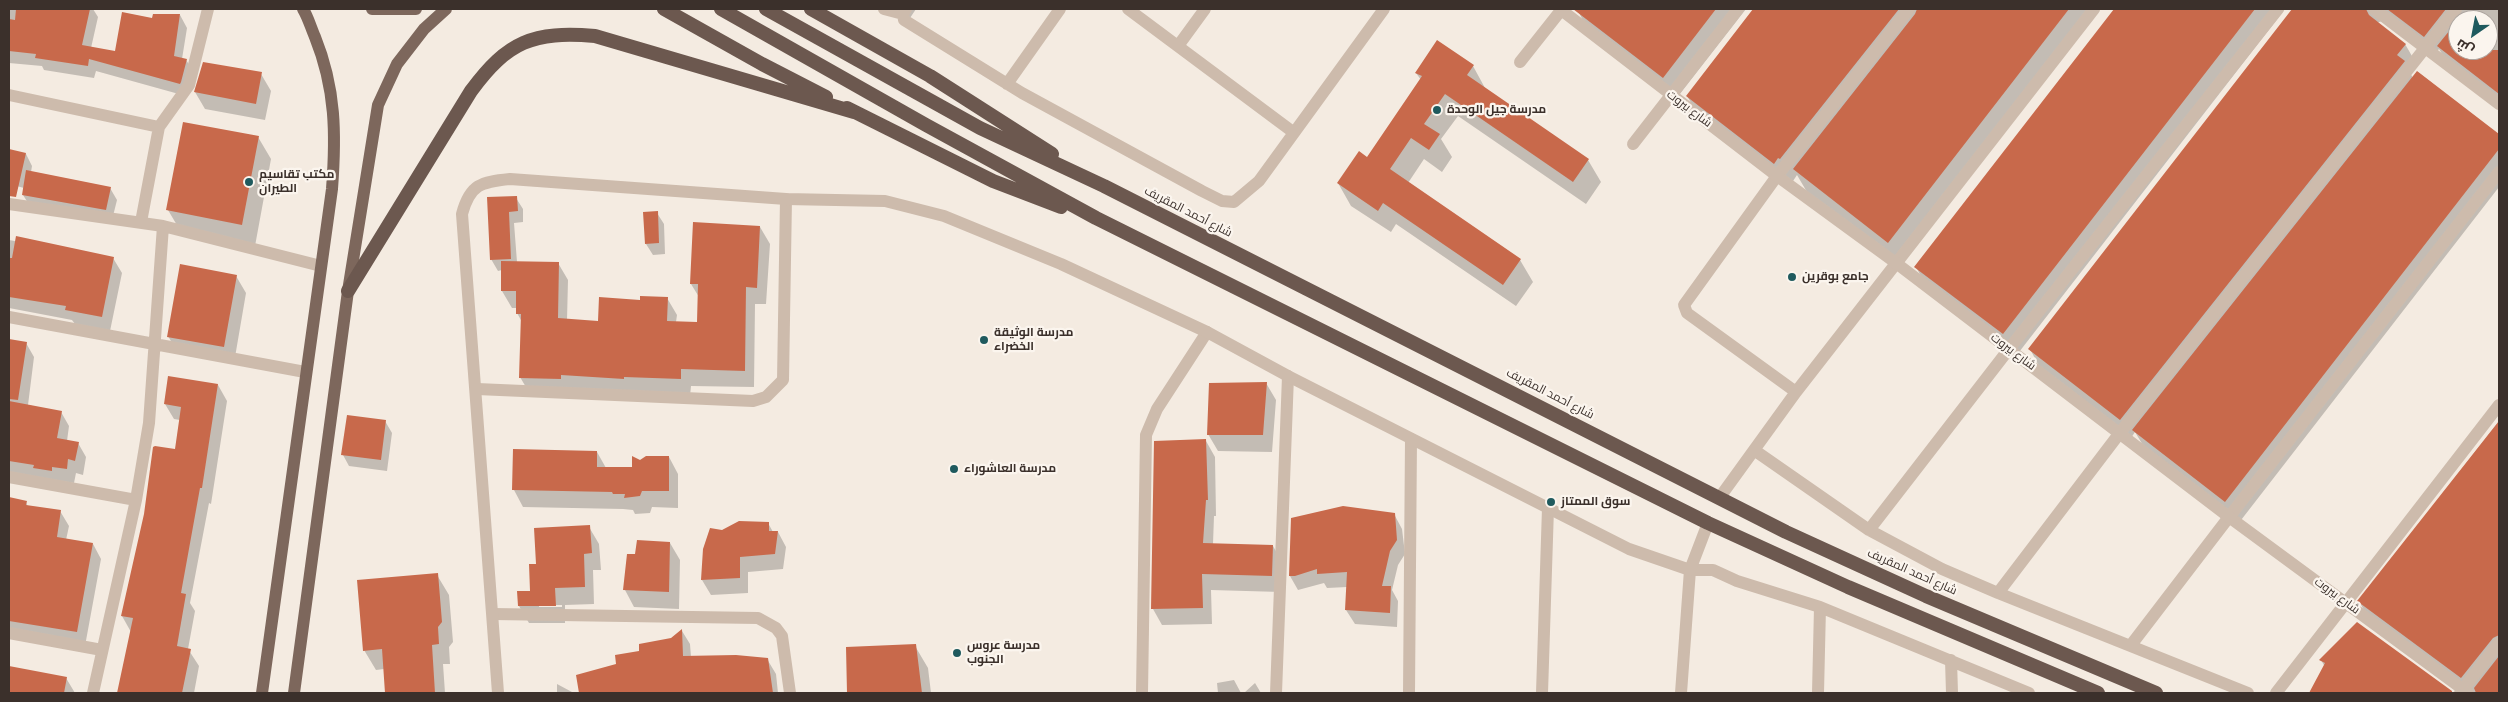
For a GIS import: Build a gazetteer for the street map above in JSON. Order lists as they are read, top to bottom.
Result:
{
  "streets": {
    "highway": ["شارع أحمد المقريف"],
    "street": ["شارع بيروت"]
  },
  "places": [
    "مدرسة جيل الوحدة",
    "مكتب تقاسيم الطيران",
    "جامع بوقرين",
    "مدرسة الوثيقة الخضراء",
    "مدرسة العاشوراء",
    "سوق الممتاز",
    "مدرسة عروس الجنوب"
  ],
  "north": "bottom left"
}
